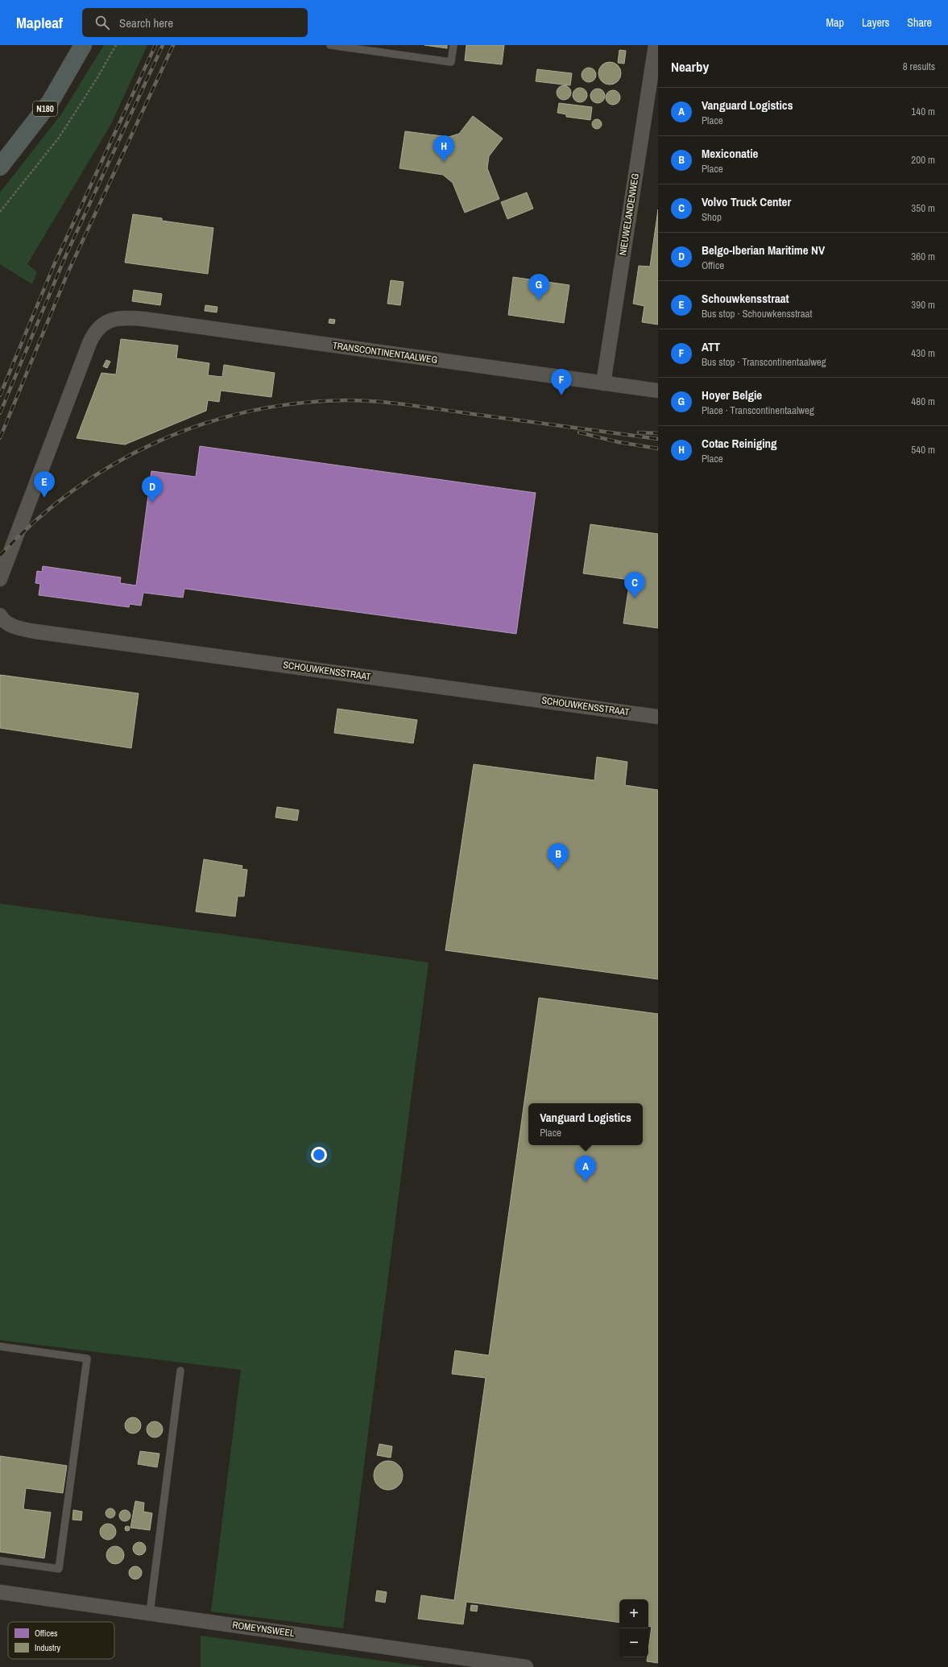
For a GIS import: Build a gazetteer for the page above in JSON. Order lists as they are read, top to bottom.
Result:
{
  "streets": {
    "main road": ["N180"],
    "street": [
      "NIEUWELANDENWEG",
      "TRANSCONTINENTAALWEG",
      "SCHOUWKENSSTRAAT",
      "ROMEYNSWEEL"
    ]
  },
  "crossings": [
    ["NIEUWELANDENWEG", "TRANSCONTINENTAALWEG"]
  ],
  "legend": ["Offices", "Industry"],
  "page": {
    "header": "Mapleaf",
    "search": "Search here",
    "nav": ["Map", "Layers", "Share"],
    "heading": ["Nearby", "8 results"],
    "list": [
      {
        "mark": "A",
        "name": "Vanguard Logistics",
        "note": "Place",
        "value": "140 m"
      },
      {
        "mark": "B",
        "name": "Mexiconatie",
        "note": "Place",
        "value": "200 m"
      },
      {
        "mark": "C",
        "name": "Volvo Truck Center",
        "note": "Shop",
        "value": "350 m"
      },
      {
        "mark": "D",
        "name": "Belgo-Iberian Maritime NV",
        "note": "Office",
        "value": "360 m"
      },
      {
        "mark": "E",
        "name": "Schouwkensstraat",
        "note": "Bus stop · Schouwkensstraat",
        "value": "390 m"
      },
      {
        "mark": "F",
        "name": "ATT",
        "note": "Bus stop · Transcontinentaalweg",
        "value": "430 m"
      },
      {
        "mark": "G",
        "name": "Hoyer Belgie",
        "note": "Place · Transcontinentaalweg",
        "value": "480 m"
      },
      {
        "mark": "H",
        "name": "Cotac Reiniging",
        "note": "Place",
        "value": "540 m"
      }
    ],
    "pins": [
      "H",
      "G",
      "F",
      "E",
      "D",
      "C",
      "B",
      "A"
    ],
    "popup": ["Vanguard Logistics", "Place"],
    "map_buttons": ["+", "−"]
  }
}
